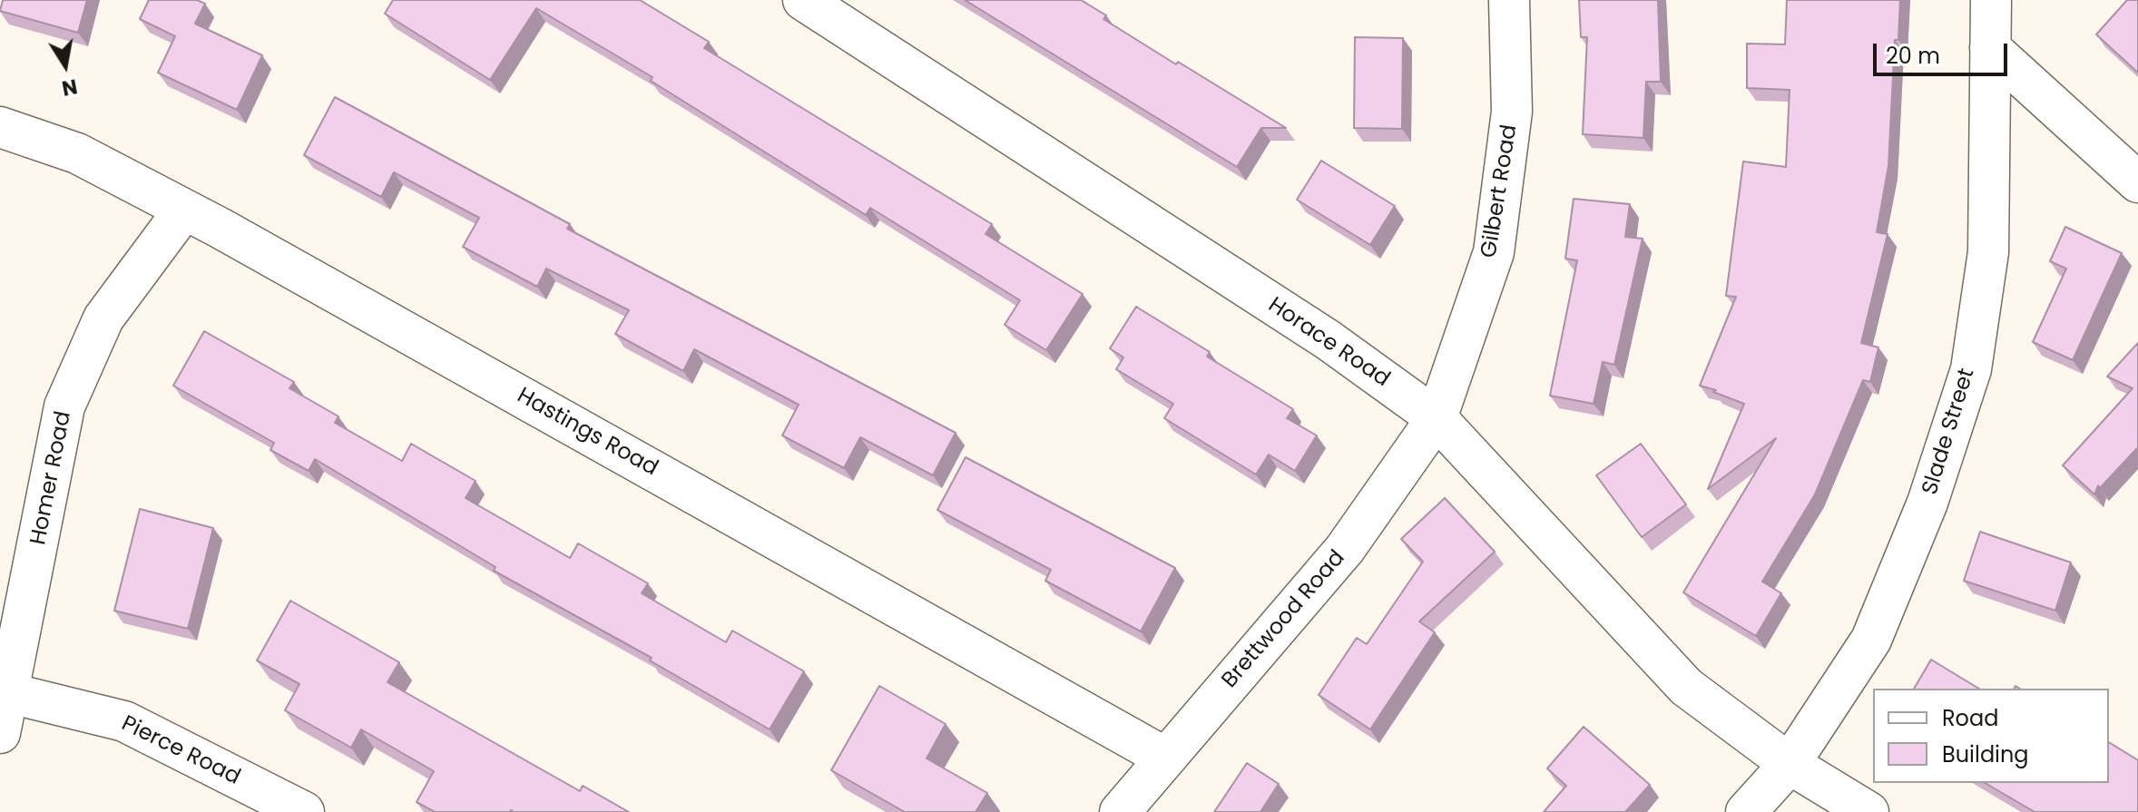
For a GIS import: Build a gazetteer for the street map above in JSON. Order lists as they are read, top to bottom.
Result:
{
  "streets": {
    "street": [
      "Gilbert Road",
      "Horace Road",
      "Slade Street",
      "Hastings Road",
      "Homer Road",
      "Brettwood Road",
      "Pierce Road"
    ]
  },
  "crossings": [
    ["Gilbert Road", "Horace Road"],
    ["Gilbert Road", "Brettwood Road"],
    ["Horace Road", "Slade Street"],
    ["Horace Road", "Brettwood Road"],
    ["Hastings Road", "Homer Road"],
    ["Hastings Road", "Brettwood Road"],
    ["Homer Road", "Pierce Road"]
  ],
  "legend": ["Road", "Building"],
  "scale_bar": "20 m",
  "north": "bottom"
}
